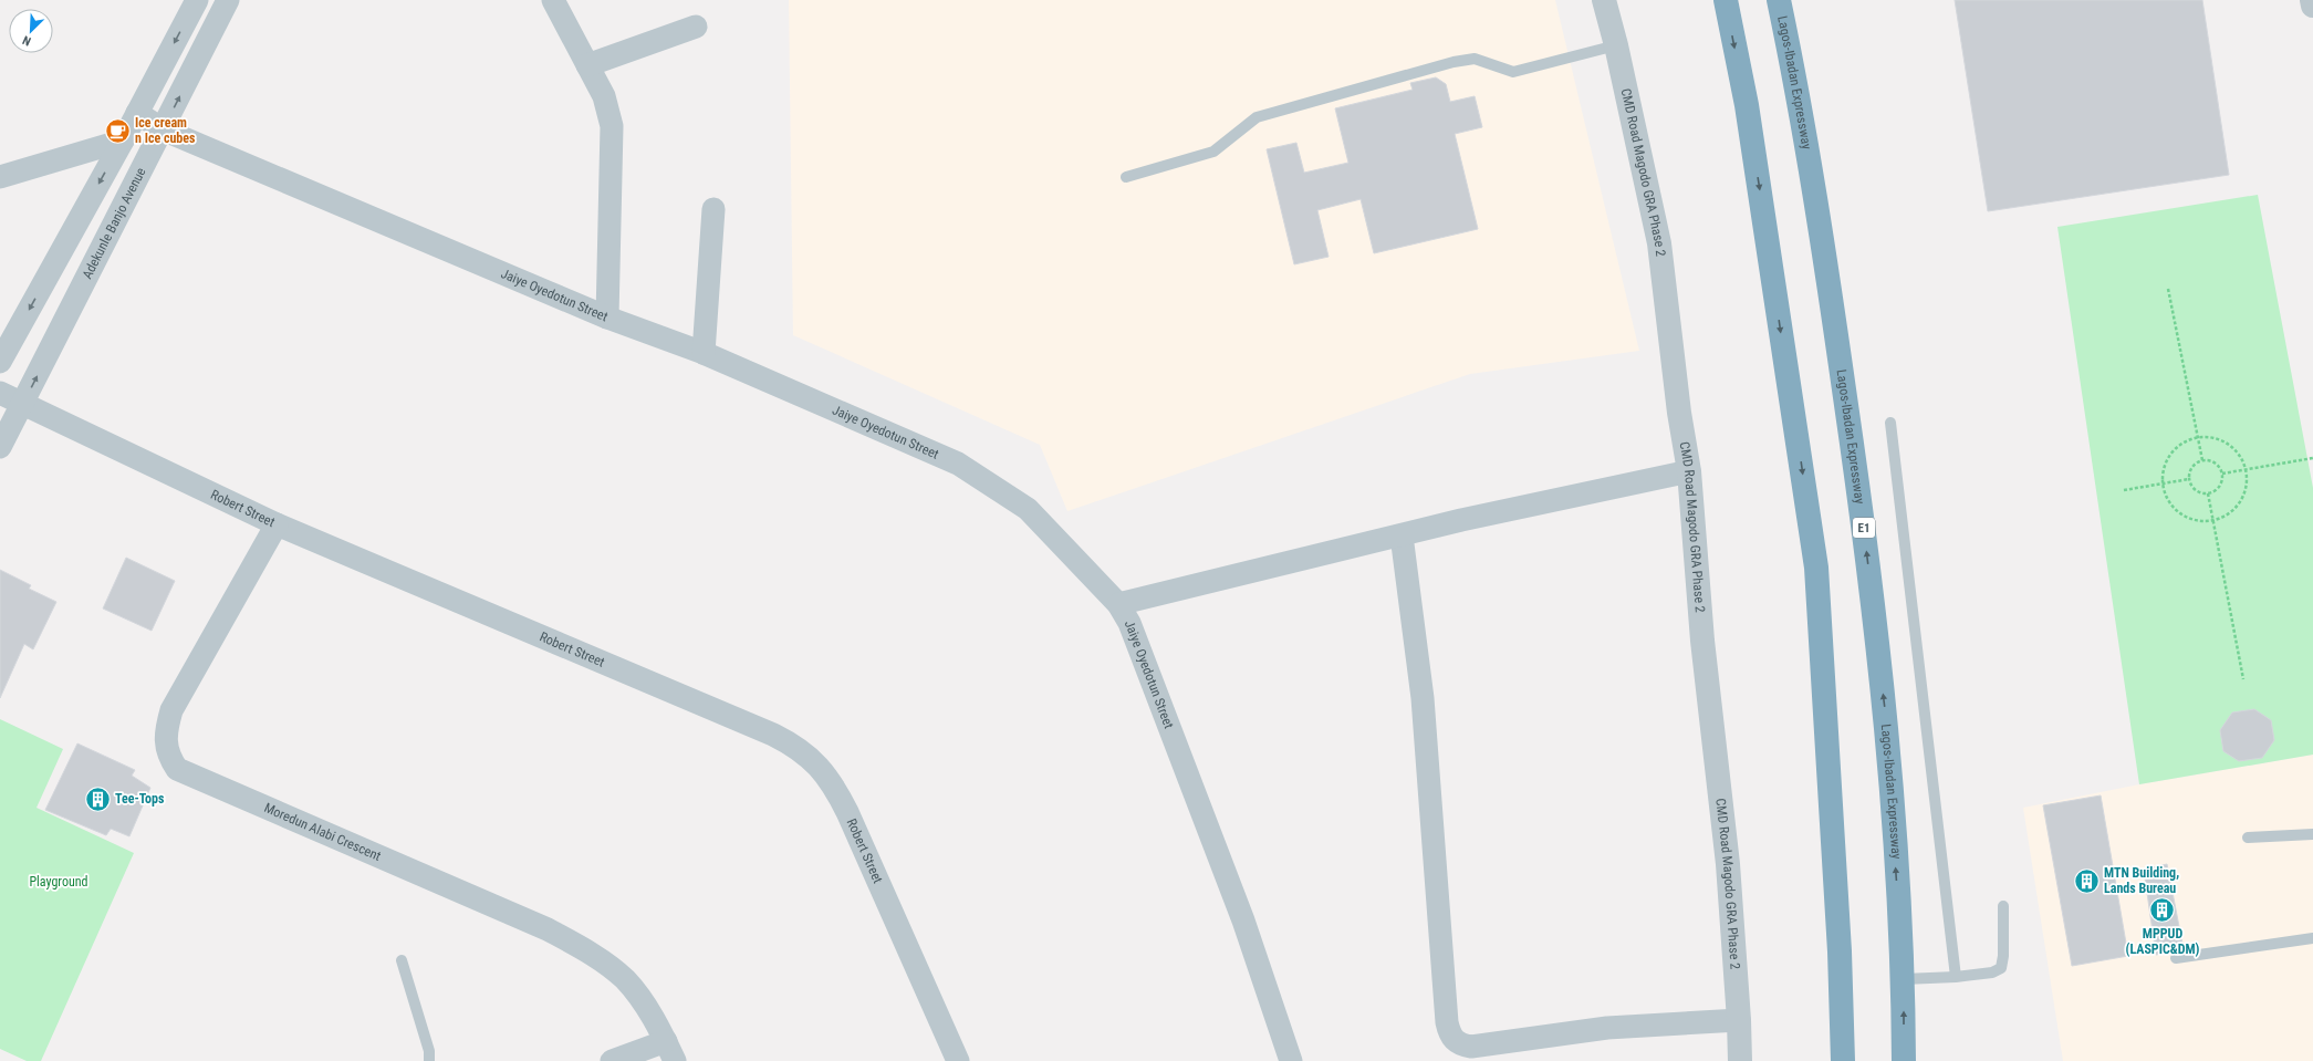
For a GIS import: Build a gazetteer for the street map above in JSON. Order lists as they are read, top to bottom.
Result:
{
  "streets": {
    "highway": ["Lagos-Ibadan Expressway", "E1"],
    "street": [
      "CMD Road Magodo GRA Phase 2",
      "Adekunle Banjo Avenue",
      "Jaiye Oyedotun Street",
      "Robert Street",
      "Moredun Alabi Crescent"
    ]
  },
  "crossings": [
    ["Adekunle Banjo Avenue", "Jaiye Oyedotun Street"],
    ["Adekunle Banjo Avenue", "Robert Street"],
    ["Robert Street", "Moredun Alabi Crescent"]
  ],
  "parks": ["Playground"],
  "places": {
    "cafe": ["Ice cream n Ice cubes"],
    "building": ["Tee-Tops", "MTN Building, Lands Bureau", "MPPUD (LASPIC&DM)"]
  },
  "north": "bottom left"
}
